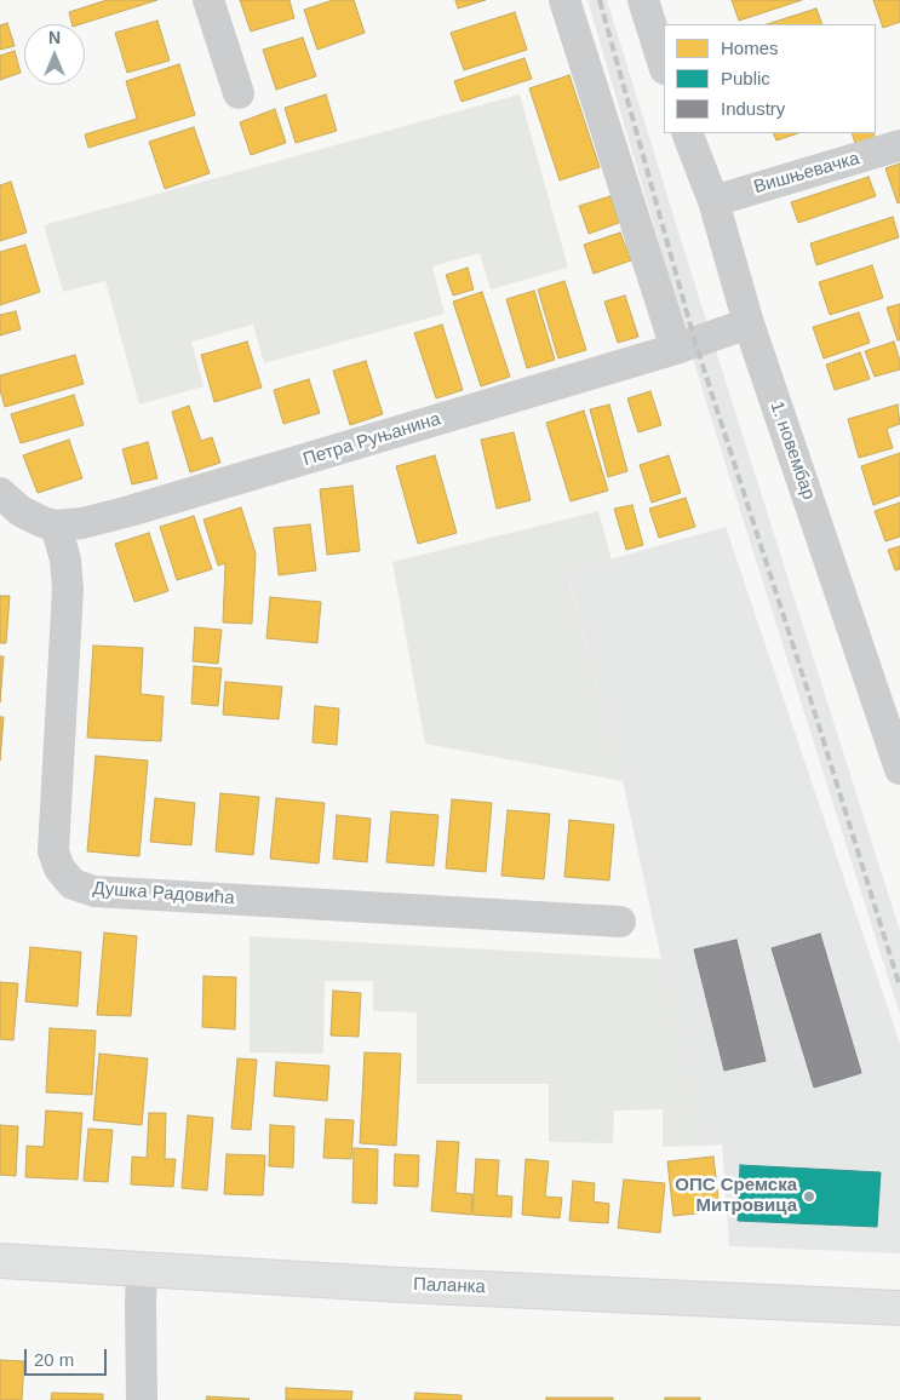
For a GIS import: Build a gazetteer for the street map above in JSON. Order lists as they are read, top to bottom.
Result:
{
  "streets": {
    "main road": ["Паланка"],
    "street": [
      "Вишњевачка",
      "Петра Руњанина",
      "1. новембар",
      "Душка Радовића"
    ]
  },
  "crossings": [
    ["Вишњевачка", "1. новембар"],
    ["Петра Руњанина", "1. новембар"],
    ["Петра Руњанина", "Душка Радовића"]
  ],
  "places": ["ОПС Сремска Митровица"],
  "legend": ["Homes", "Public", "Industry"],
  "scale_bar": "20 m",
  "north": "top"
}
